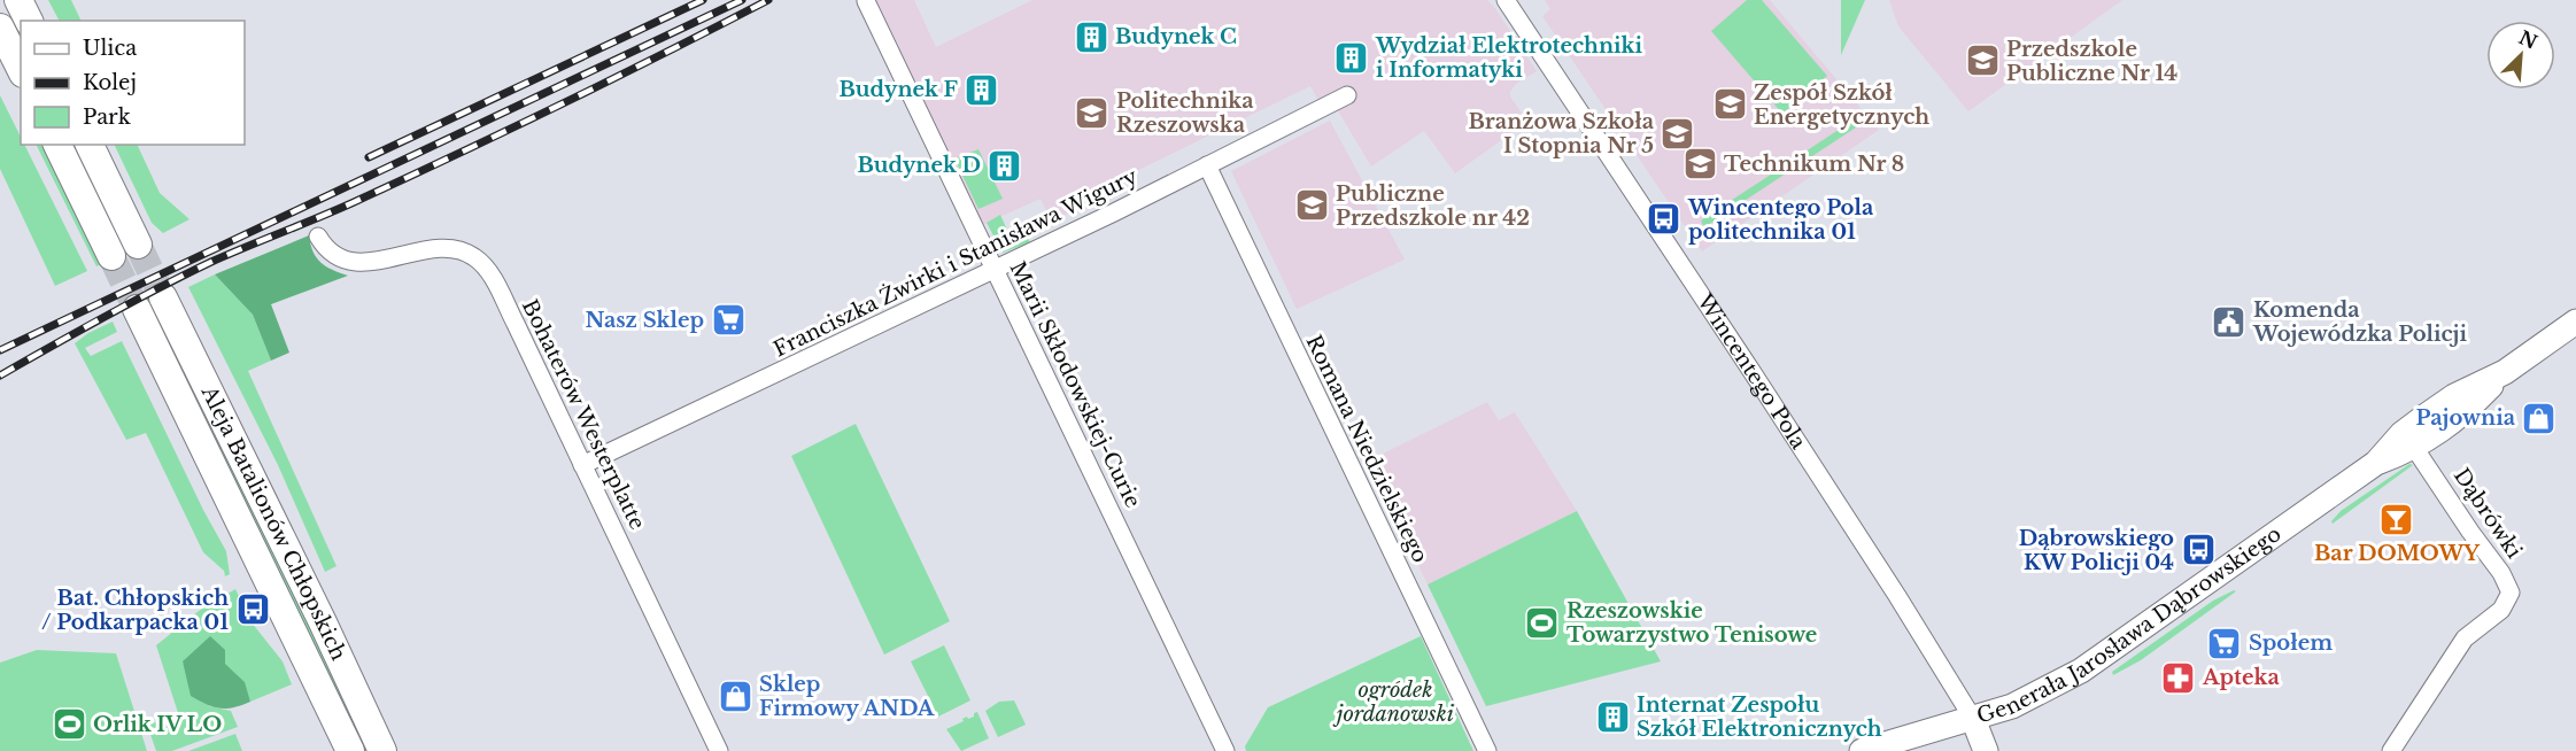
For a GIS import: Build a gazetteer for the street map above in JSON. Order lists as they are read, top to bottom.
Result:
{
  "streets": {
    "main road": ["Wincentego Pola", "Aleja Batalionów Chłopskich", "Generała Jarosława Dąbrowskiego"],
    "street": [
      "Franciszka Żwirki i Stanisława Wigury",
      "Marii Skłodowskiej-Curie",
      "Bohaterów Westerplatte",
      "Romana Niedzielskiego",
      "Dąbrówki"
    ]
  },
  "crossings": [
    ["Franciszka Żwirki i Stanisława Wigury", "Marii Skłodowskiej-Curie"],
    ["Franciszka Żwirki i Stanisława Wigury", "Bohaterów Westerplatte"],
    ["Franciszka Żwirki i Stanisława Wigury", "Romana Niedzielskiego"],
    ["Wincentego Pola", "Generała Jarosława Dąbrowskiego"],
    ["Dąbrówki", "Generała Jarosława Dąbrowskiego"]
  ],
  "parks": ["ogródek jordanowski"],
  "places": {
    "building": [
      "Budynek C",
      "Wydział Elektrotechniki i Informatyki",
      "Budynek F",
      "Budynek D",
      "Internat Zespołu Szkół Elektronicznych"
    ],
    "school or university": [
      "Przedszkole Publiczne Nr 14",
      "Zespół Szkół Energetycznych",
      "Politechnika Rzeszowska",
      "Branżowa Szkoła I Stopnia Nr 5",
      "Technikum Nr 8",
      "Publiczne Przedszkole nr 42"
    ],
    "bus stop": ["Wincentego Pola politechnika 01", "Dąbrowskiego KW Policji 04", "Bat. Chłopskich / Podkarpacka 01"],
    "supermarket": ["Nasz Sklep", "Społem"],
    "public building": ["Komenda Wojewódzka Policji"],
    "shop": ["Pajownia", "Sklep Firmowy ANDA"],
    "bar": ["Bar DOMOWY"],
    "sports": ["Rzeszowskie Towarzystwo Tenisowe", "Orlik IV LO"],
    "pharmacy": ["Apteka"]
  },
  "legend": ["Ulica", "Kolej", "Park"],
  "north": "top right"
}
